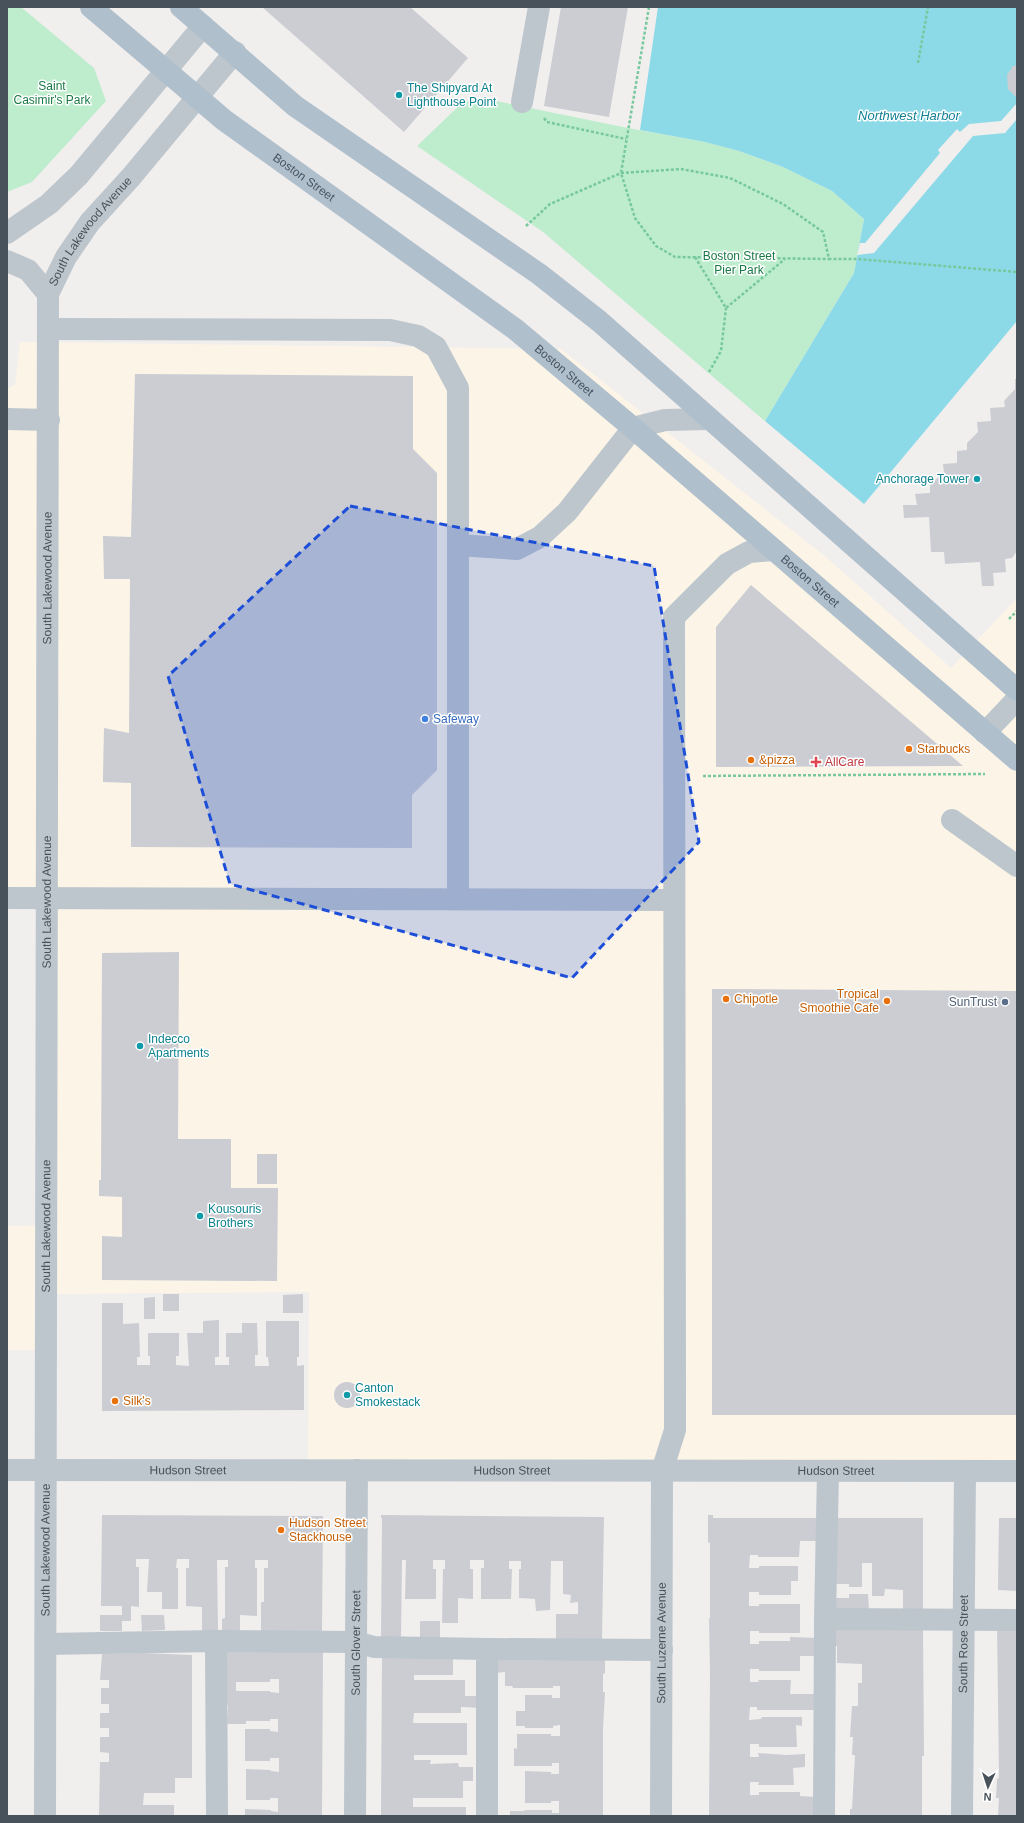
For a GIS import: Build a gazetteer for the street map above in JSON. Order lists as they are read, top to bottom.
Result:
{
  "streets": {
    "main road": ["Boston Street"],
    "street": [
      "South Lakewood Avenue",
      "Hudson Street",
      "South Glover Street",
      "South Luzerne Avenue",
      "South Rose Street"
    ]
  },
  "crossings": [
    ["Boston Street", "South Lakewood Avenue"],
    ["Boston Street", "South Luzerne Avenue"],
    ["South Lakewood Avenue", "Hudson Street"],
    ["Hudson Street", "South Glover Street"],
    ["Hudson Street", "South Luzerne Avenue"],
    ["Hudson Street", "South Rose Street"]
  ],
  "water": ["Northwest Harbor"],
  "parks": ["Saint Casimir's Park", "Boston Street Pier Park"],
  "places": {
    "other": [
      "The Shipyard At Lighthouse Point",
      "Anchorage Tower",
      "Safeway",
      "Starbucks",
      "&pizza",
      "Chipotle",
      "Tropical Smoothie Cafe",
      "SunTrust",
      "Indecco Apartments",
      "Kousouris Brothers",
      "Canton Smokestack",
      "Silk's",
      "Hudson Street Stackhouse"
    ],
    "health": ["AllCare"]
  },
  "north": "bottom"
}
